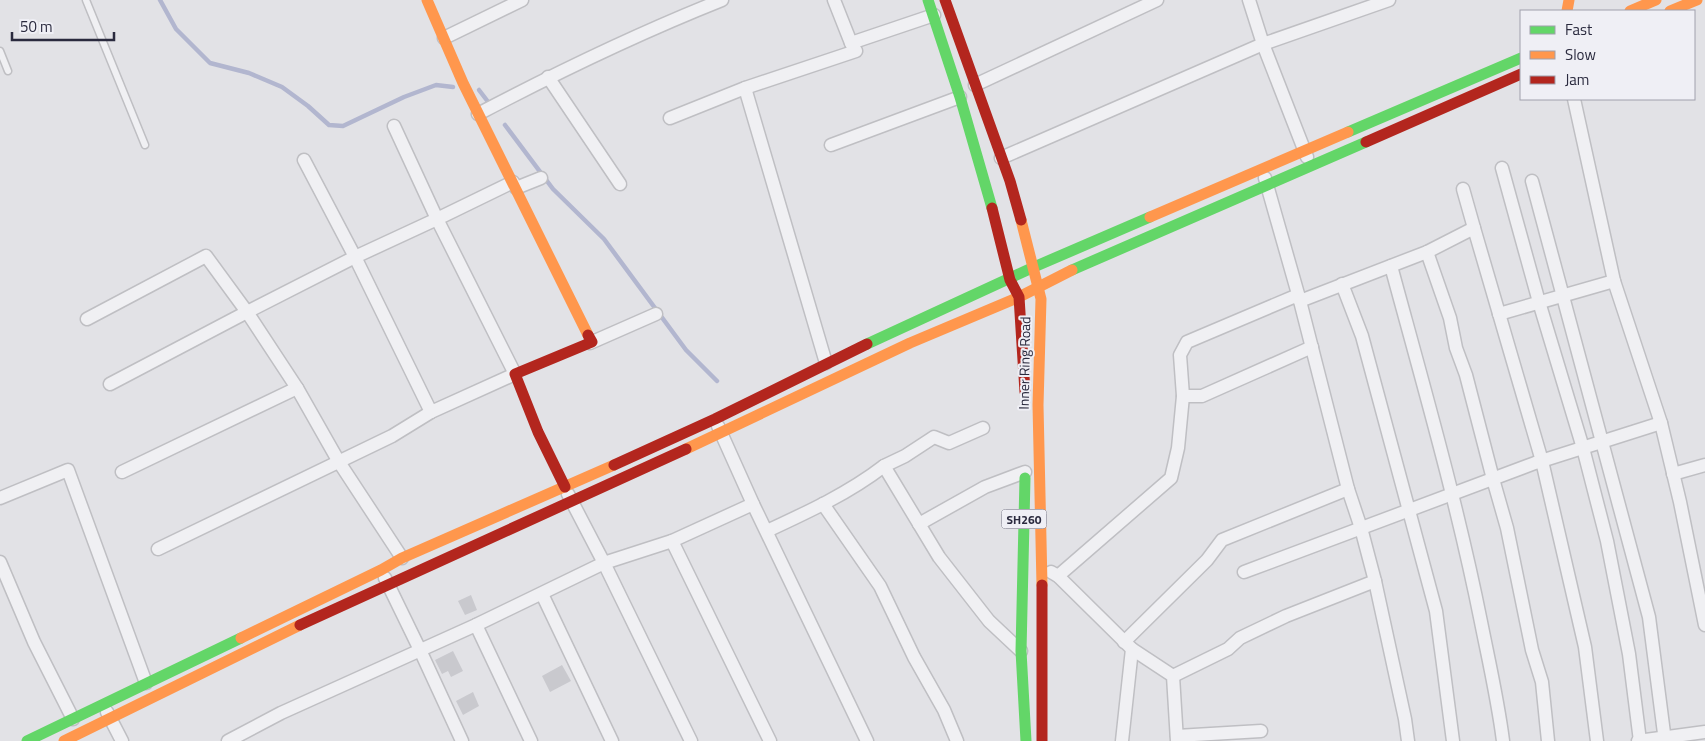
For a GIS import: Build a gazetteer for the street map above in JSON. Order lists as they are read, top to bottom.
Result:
{
  "streets": {
    "main road": ["Inner Ring Road", "SH260"]
  },
  "legend": ["Fast", "Slow", "Jam"],
  "scale_bar": "50 m"
}
